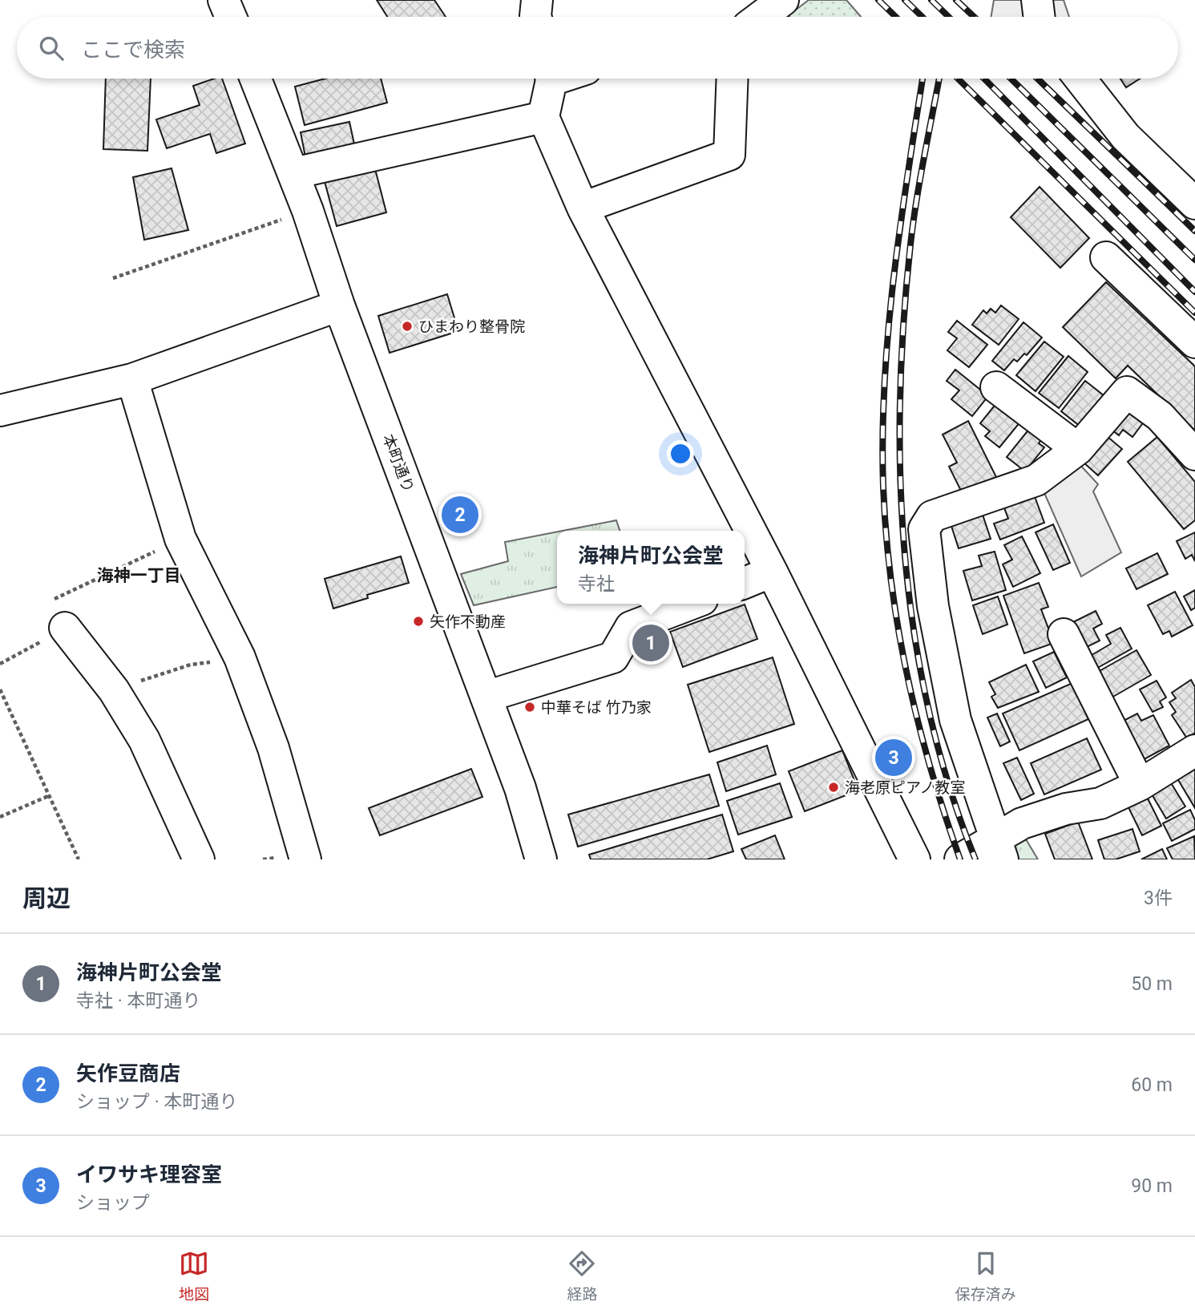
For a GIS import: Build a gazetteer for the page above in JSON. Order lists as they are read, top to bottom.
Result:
{
  "streets": {
    "street": ["本町通り"]
  },
  "districts": ["海神一丁目"],
  "places": [
    "ひまわり整骨院",
    "矢作不動産",
    "中華そば 竹乃家",
    "海老原ピアノ教室"
  ],
  "page": {
    "search": "ここで検索",
    "pins": ["2", "1", "3"],
    "popup": ["海神片町公会堂", "寺社"],
    "heading": ["周辺", "3件"],
    "list": [
      {
        "mark": "1",
        "name": "海神片町公会堂",
        "note": "寺社 · 本町通り",
        "value": "50 m"
      },
      {
        "mark": "2",
        "name": "矢作豆商店",
        "note": "ショップ · 本町通り",
        "value": "60 m"
      },
      {
        "mark": "3",
        "name": "イワサキ理容室",
        "note": "ショップ",
        "value": "90 m"
      }
    ],
    "nav": ["地図", "経路", "保存済み"]
  }
}
